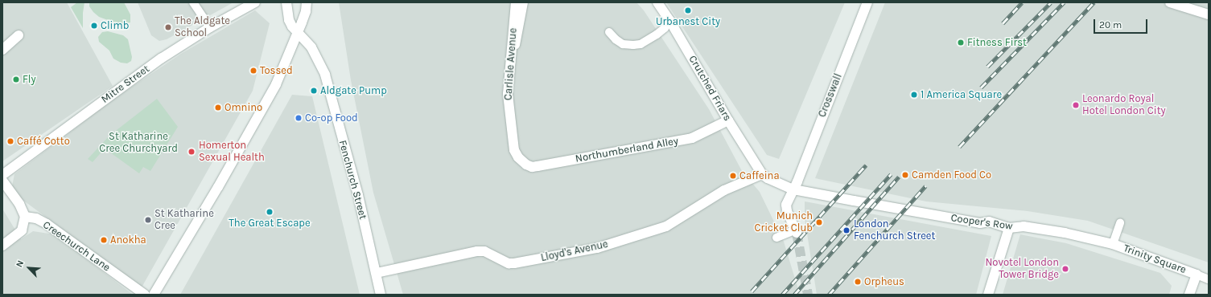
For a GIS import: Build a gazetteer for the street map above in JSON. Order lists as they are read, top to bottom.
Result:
{
  "streets": {
    "street": [
      "Carlisle Avenue",
      "Mitre Street",
      "Crutched Friars",
      "Crosswall",
      "Northumberland Alley",
      "Fenchurch Street",
      "Cooper's Row",
      "Creechurch Lane",
      "Lloyd's Avenue",
      "Trinity Square"
    ]
  },
  "crossings": [
    ["Carlisle Avenue", "Northumberland Alley"],
    ["Crutched Friars", "Northumberland Alley"],
    ["Crutched Friars", "Cooper's Row"],
    ["Crutched Friars", "Lloyd's Avenue"],
    ["Crosswall", "Cooper's Row"],
    ["Fenchurch Street", "Lloyd's Avenue"],
    ["Cooper's Row", "Lloyd's Avenue"],
    ["Cooper's Row", "Trinity Square"]
  ],
  "parks": ["St Katharine Cree Churchyard"],
  "places": [
    "Urbanest City",
    "Climb",
    "The Aldgate School",
    "Fitness First",
    "Tossed",
    "Fly",
    "Aldgate Pump",
    "1 America Square",
    "Leonardo Royal Hotel London City",
    "Omnino",
    "Co-op Food",
    "Caffé Cotto",
    "Homerton Sexual Health",
    "Camden Food Co",
    "Caffeina",
    "The Great Escape",
    "St Katharine Cree",
    "Munich Cricket Club",
    "London Fenchurch Street",
    "Anokha",
    "Novotel London Tower Bridge",
    "Orpheus"
  ],
  "scale_bar": "20 m",
  "north": "top left"
}
